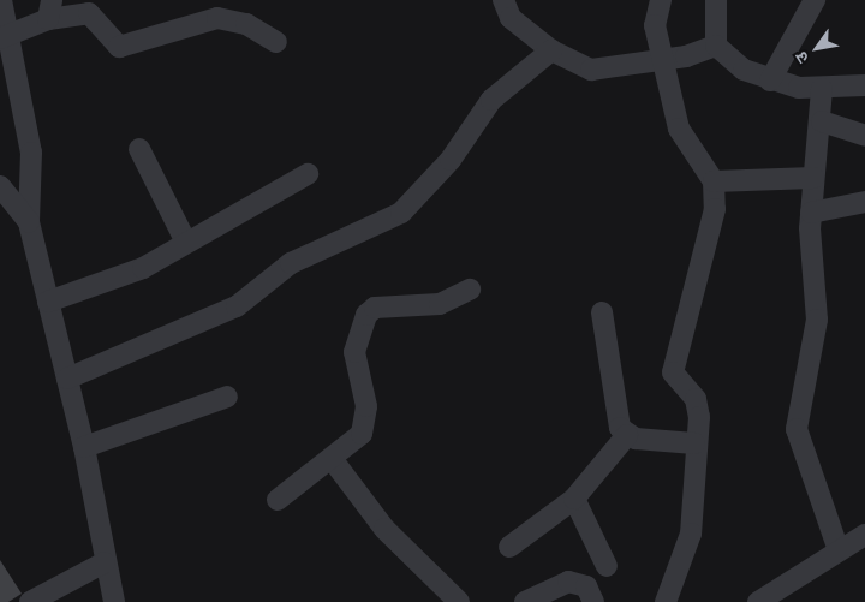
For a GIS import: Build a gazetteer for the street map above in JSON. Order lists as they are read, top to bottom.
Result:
{
  "north": "bottom left"
}
